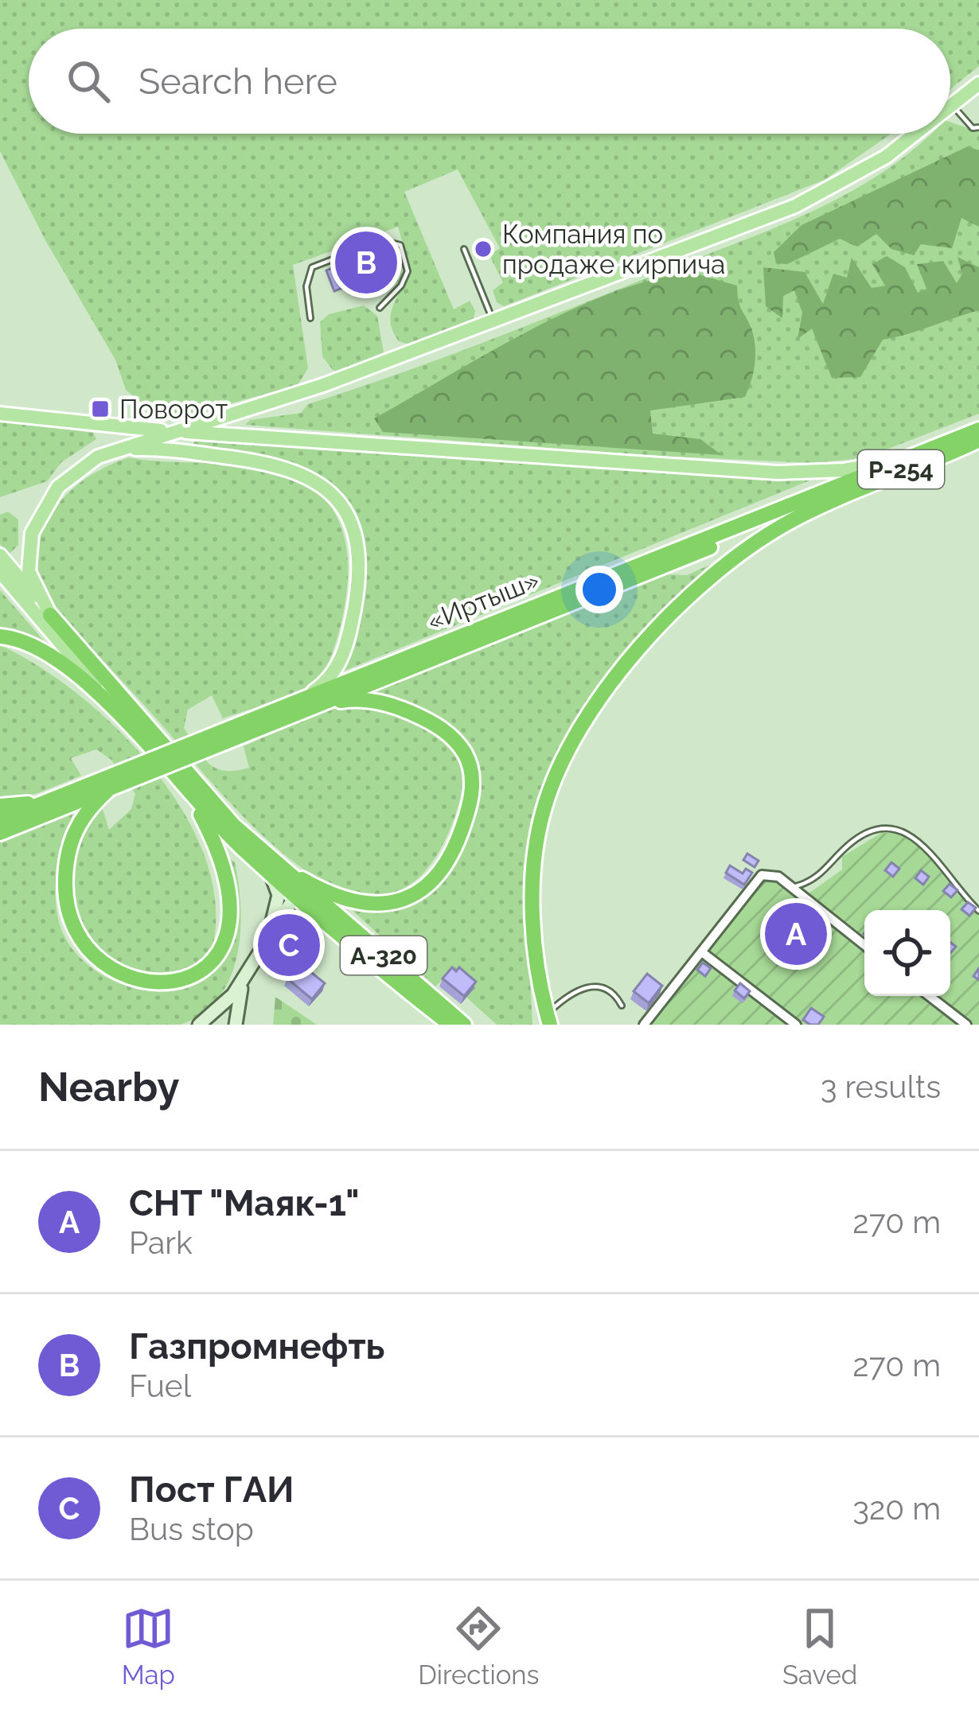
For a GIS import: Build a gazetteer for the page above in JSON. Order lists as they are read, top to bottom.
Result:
{
  "streets": {
    "highway": ["Р-254", "«Иртыш»", "А-320"]
  },
  "crossings": [
    ["Р-254", "«Иртыш»"]
  ],
  "places": {
    "other": ["Компания по продаже кирпича"],
    "transit": ["Поворот"]
  },
  "page": {
    "search": "Search here",
    "pins": ["B", "A", "C"],
    "heading": ["Nearby", "3 results"],
    "list": [
      {
        "mark": "A",
        "name": "СНТ \"Маяк-1\"",
        "note": "Park",
        "value": "270 m"
      },
      {
        "mark": "B",
        "name": "Газпромнефть",
        "note": "Fuel",
        "value": "270 m"
      },
      {
        "mark": "C",
        "name": "Пост ГАИ",
        "note": "Bus stop",
        "value": "320 m"
      }
    ],
    "nav": ["Map", "Directions", "Saved"]
  }
}
